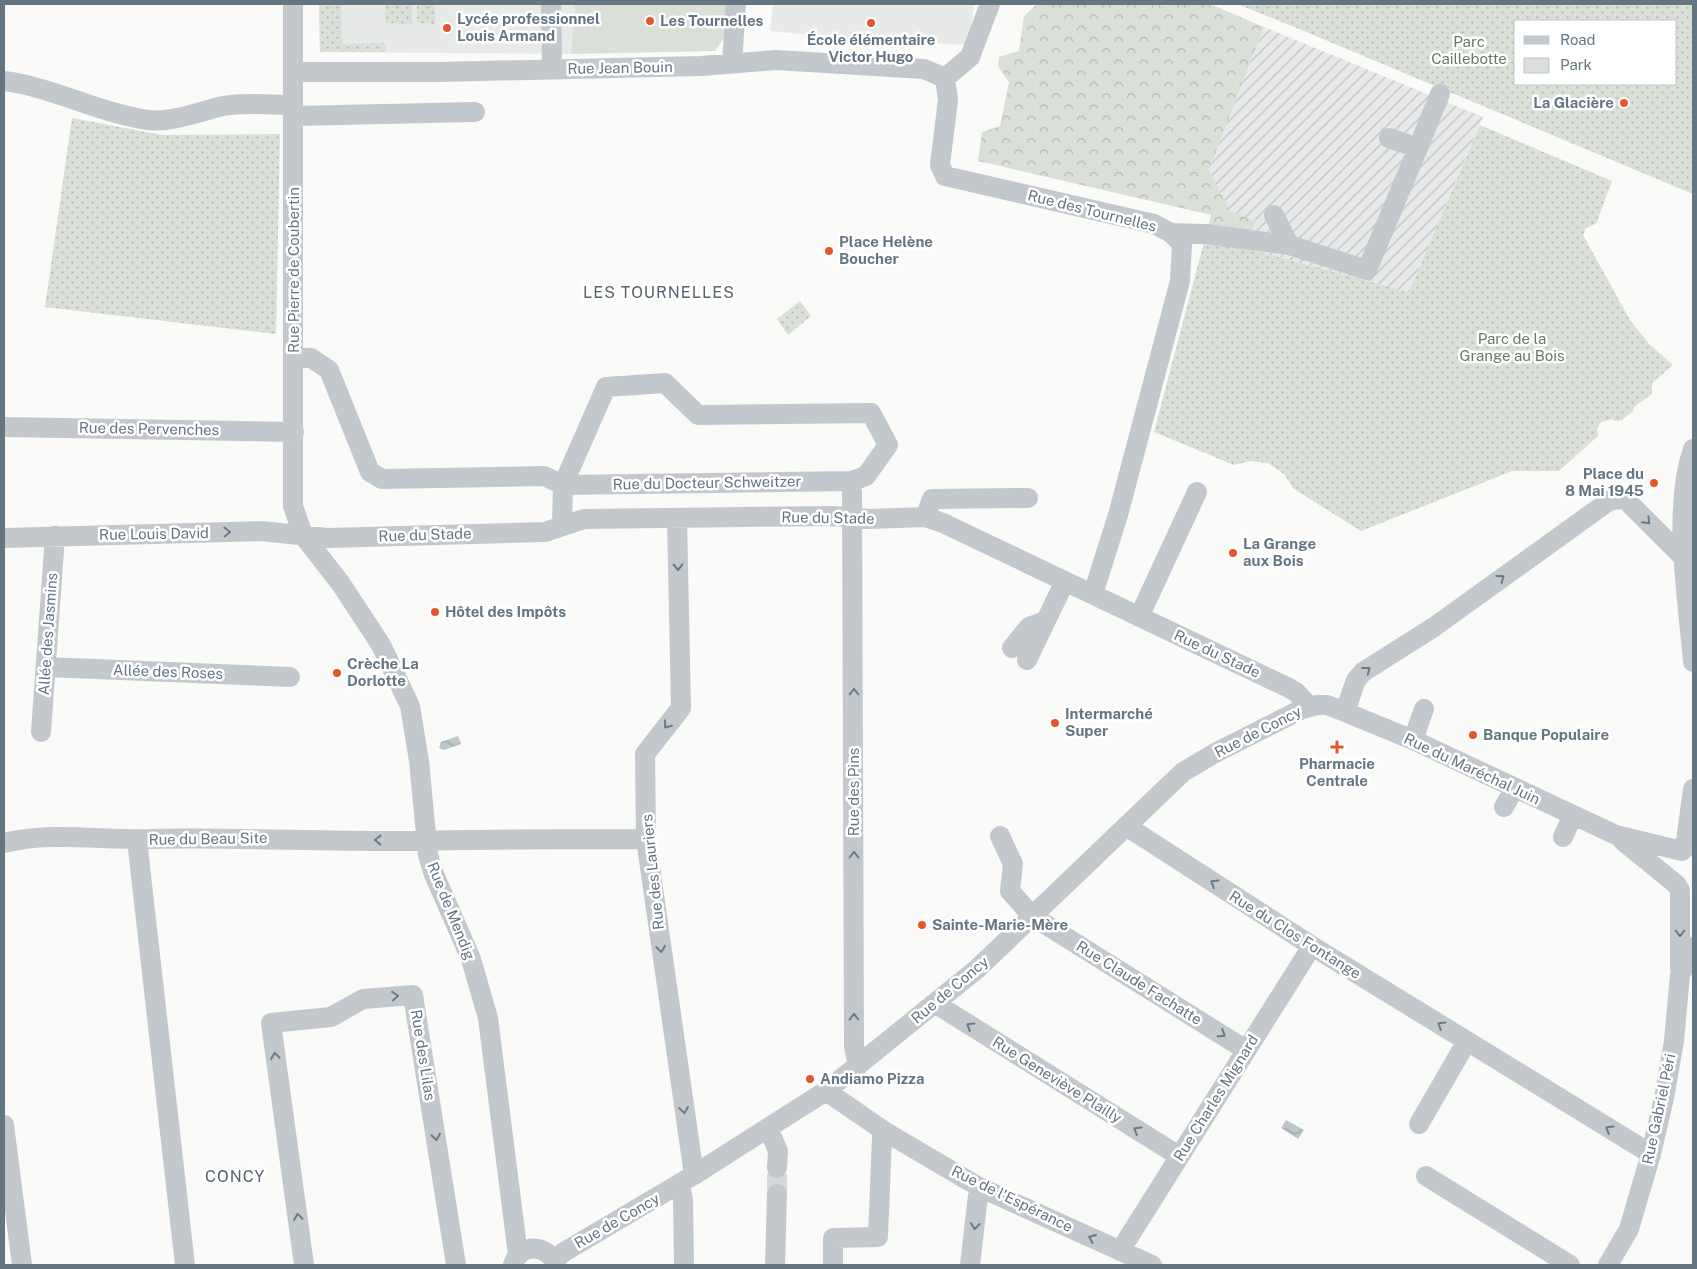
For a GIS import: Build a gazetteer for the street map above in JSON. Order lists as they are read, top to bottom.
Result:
{
  "streets": {
    "street": [
      "Rue Jean Bouin",
      "Rue des Tournelles",
      "Rue Pierre de Coubertin",
      "Rue des Pervenches",
      "Rue du Docteur Schweitzer",
      "Rue du Stade",
      "Rue Louis David",
      "Allée des Jasmins",
      "Allée des Roses",
      "Rue de Concy",
      "Rue du Maréchal Juin",
      "Rue des Pins",
      "Rue du Beau Site",
      "Rue des Lauriers",
      "Rue de Mendig",
      "Rue du Clos Fontange",
      "Rue Claude Fachatte",
      "Rue des Lilas",
      "Rue Geneviève Plailly",
      "Rue Charles Mignard",
      "Rue Gabriel Péri",
      "Rue de l'Espérance"
    ]
  },
  "crossings": [
    ["Rue Jean Bouin", "Rue des Tournelles"],
    ["Rue Jean Bouin", "Rue Pierre de Coubertin"],
    ["Rue des Tournelles", "Rue du Stade"],
    ["Rue Pierre de Coubertin", "Rue des Pervenches"],
    ["Rue Pierre de Coubertin", "Rue du Docteur Schweitzer"],
    ["Rue Pierre de Coubertin", "Rue du Stade"],
    ["Rue Pierre de Coubertin", "Rue Louis David"],
    ["Rue Pierre de Coubertin", "Rue de Mendig"],
    ["Rue du Stade", "Rue Louis David"],
    ["Rue du Stade", "Rue de Concy"],
    ["Rue du Stade", "Rue du Maréchal Juin"],
    ["Rue du Stade", "Rue des Pins"],
    ["Rue du Stade", "Rue des Lauriers"],
    ["Rue du Stade", "Rue de Mendig"],
    ["Rue Louis David", "Allée des Jasmins"],
    ["Rue Louis David", "Rue de Mendig"],
    ["Allée des Jasmins", "Allée des Roses"],
    ["Rue de Concy", "Rue du Maréchal Juin"],
    ["Rue de Concy", "Rue des Pins"],
    ["Rue de Concy", "Rue des Lauriers"],
    ["Rue de Concy", "Rue de Mendig"],
    ["Rue de Concy", "Rue du Clos Fontange"],
    ["Rue de Concy", "Rue Claude Fachatte"],
    ["Rue de Concy", "Rue Geneviève Plailly"],
    ["Rue de Concy", "Rue de l'Espérance"],
    ["Rue du Beau Site", "Rue des Lauriers"],
    ["Rue du Beau Site", "Rue de Mendig"],
    ["Rue du Clos Fontange", "Rue Charles Mignard"],
    ["Rue du Clos Fontange", "Rue Gabriel Péri"],
    ["Rue Claude Fachatte", "Rue Charles Mignard"],
    ["Rue Geneviève Plailly", "Rue Charles Mignard"],
    ["Rue Charles Mignard", "Rue de l'Espérance"]
  ],
  "one_way": [
    "Rue Louis David",
    "Rue des Pins",
    "Rue des Lauriers",
    "Rue du Clos Fontange",
    "Rue Claude Fachatte",
    "Rue Geneviève Plailly",
    "Rue de l'Espérance"
  ],
  "districts": ["LES TOURNELLES", "CONCY"],
  "parks": ["Parc Caillebotte", "Parc de la Grange au Bois"],
  "places": {
    "other": [
      "Les Tournelles",
      "École élémentaire Victor Hugo",
      "Lycée professionnel Louis Armand",
      "La Glacière",
      "Place Helène Boucher",
      "Place du 8 Mai 1945",
      "La Grange aux Bois",
      "Hôtel des Impôts",
      "Crèche La Dorlotte",
      "Intermarché Super",
      "Banque Populaire",
      "Sainte-Marie-Mère",
      "Andiamo Pizza"
    ],
    "health": ["Pharmacie Centrale"]
  },
  "legend": ["Road", "Park"]
}
